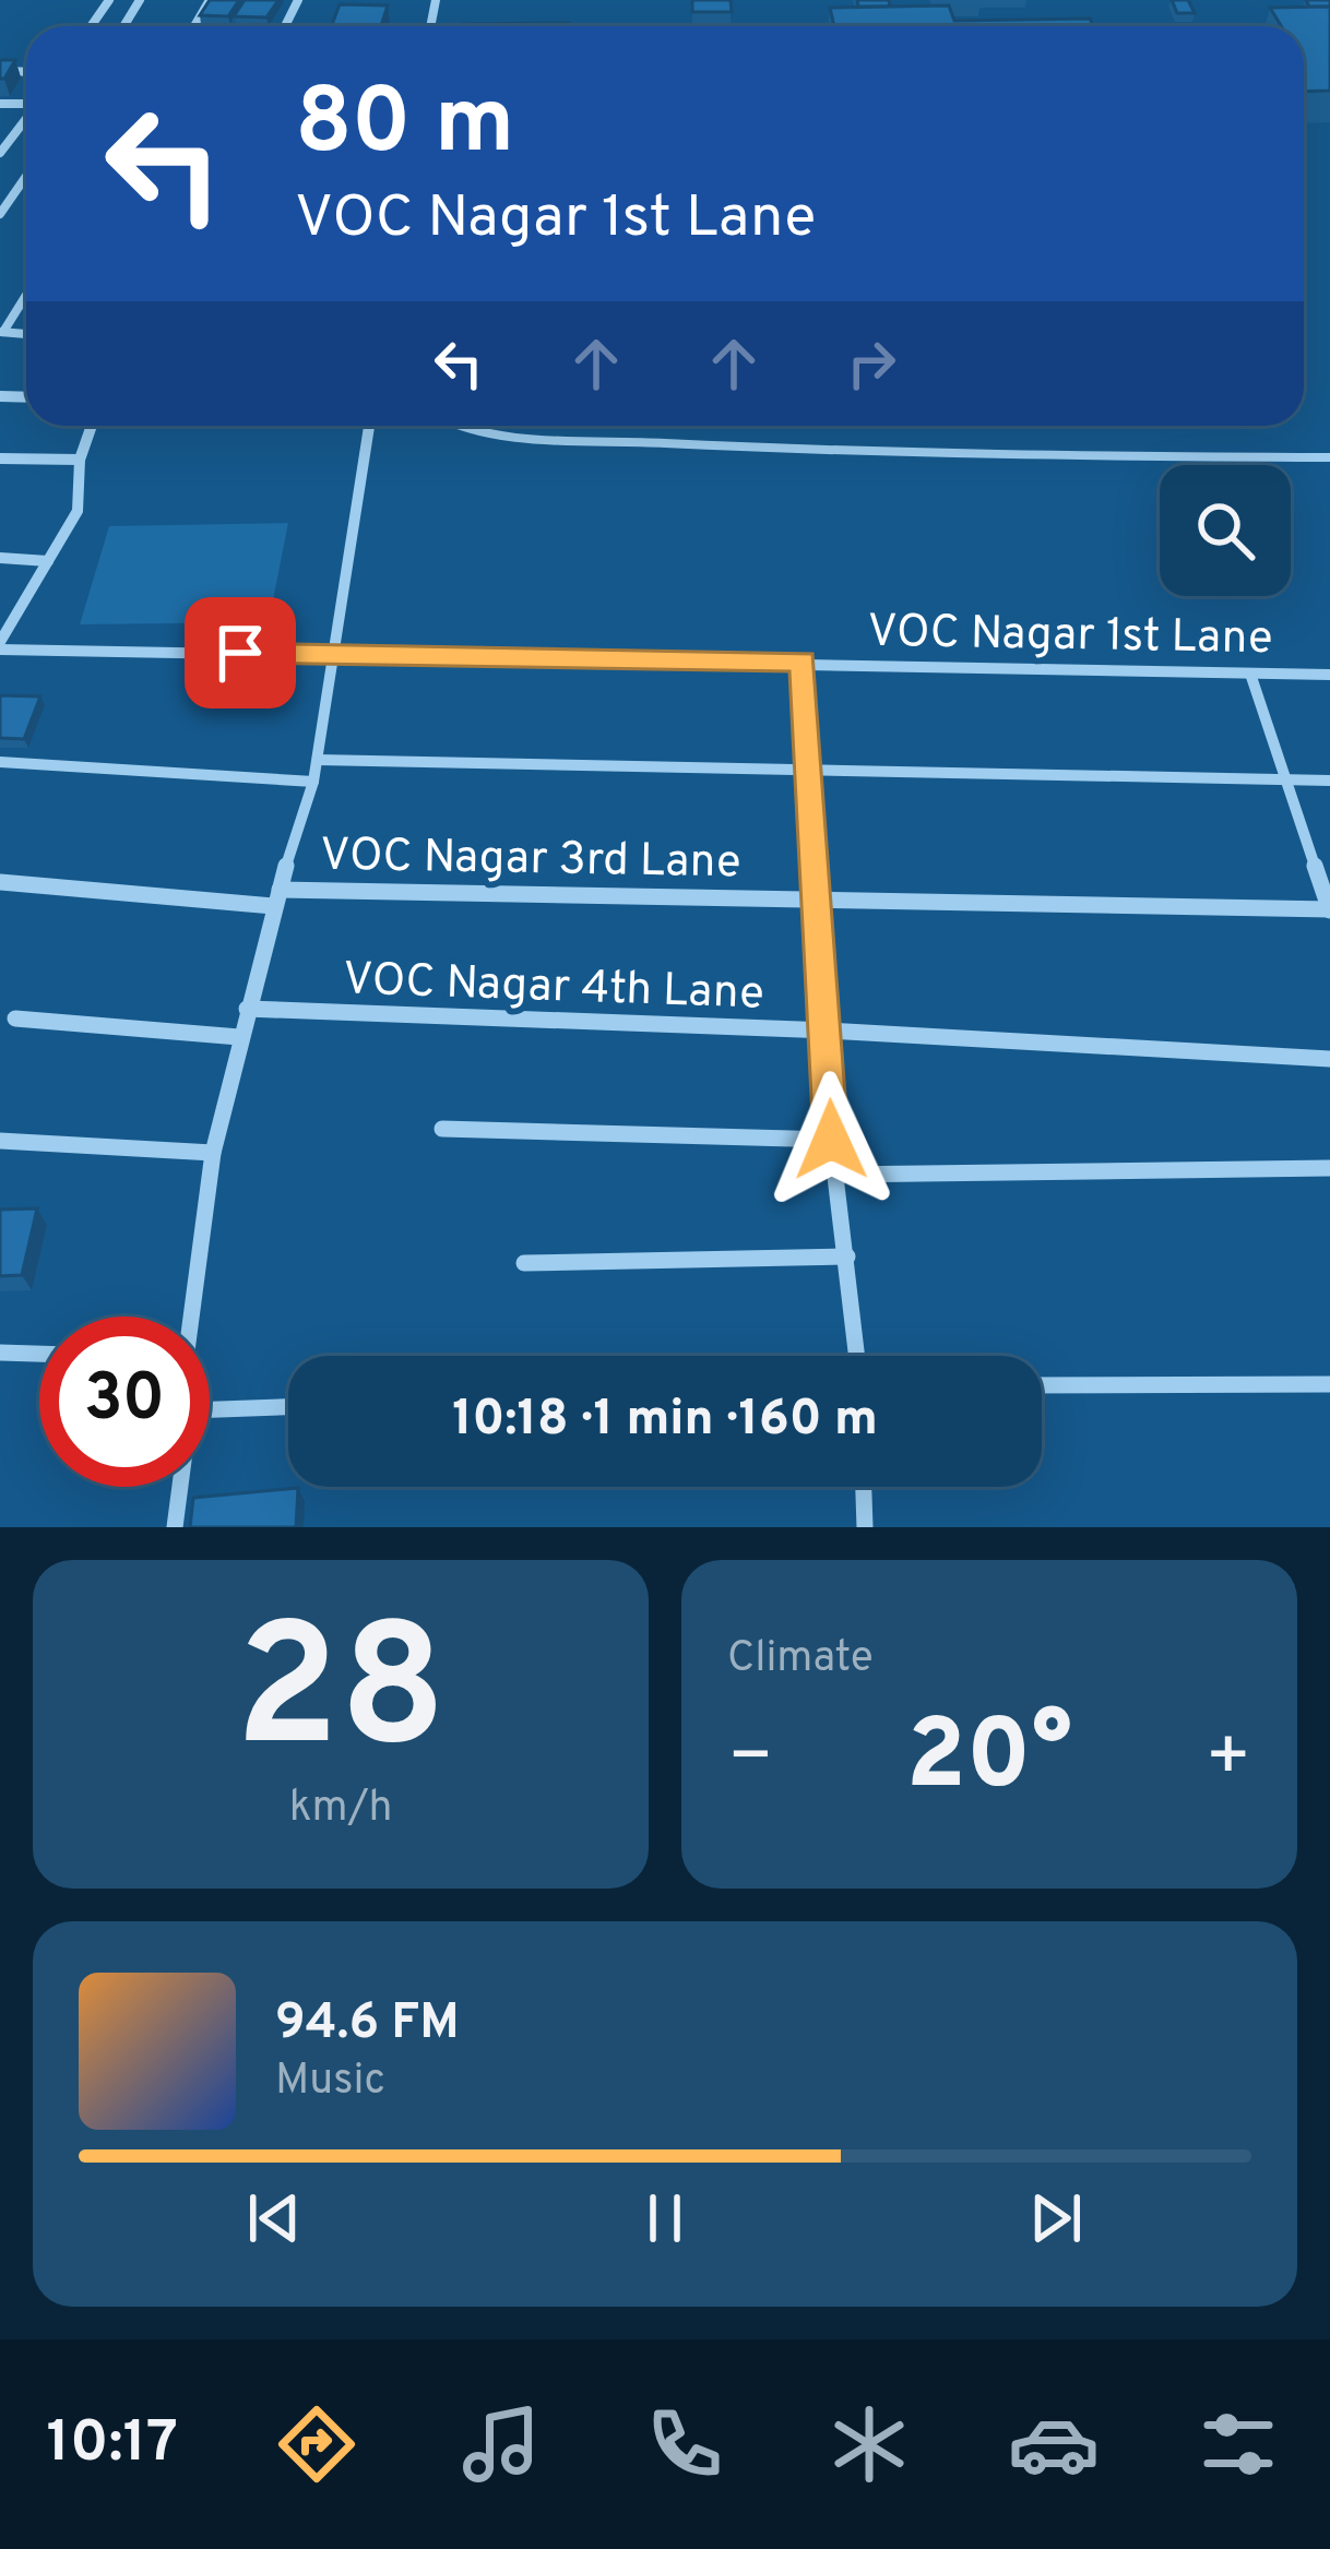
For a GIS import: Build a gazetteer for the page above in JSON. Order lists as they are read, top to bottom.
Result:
{
  "streets": {
    "street": ["VOC Nagar 1st Lane", "VOC Nagar 3rd Lane", "VOC Nagar 4th Lane"]
  },
  "page": {
    "turn": ["80 m", "VOC Nagar 1st Lane"],
    "limit": "30",
    "trip": "10:18 · 1 min · 160 m",
    "tile": [
      ["28", "km/h"],
      "Climate"
    ],
    "heat": ["−", "20°", "+"],
    "song": ["94.6 FM", "Music"],
    "tabs": "10:17"
  }
}
